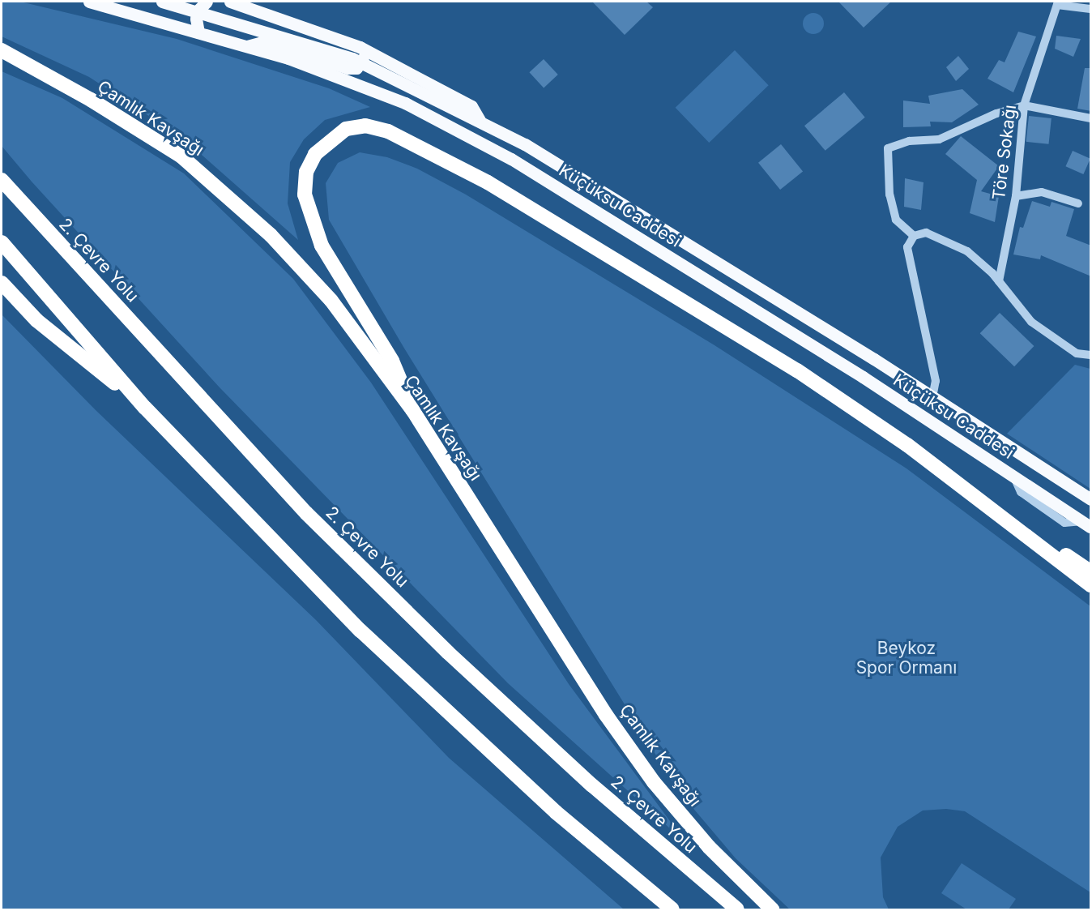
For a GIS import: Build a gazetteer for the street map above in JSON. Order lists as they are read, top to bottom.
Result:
{
  "streets": {
    "highway": ["Çamlık Kavşağı", "2. Çevre Yolu"],
    "main road": ["Küçüksu Caddesi"],
    "street": ["Töre Sokağı"]
  },
  "parks": ["Beykoz Spor Ormanı"]
}
